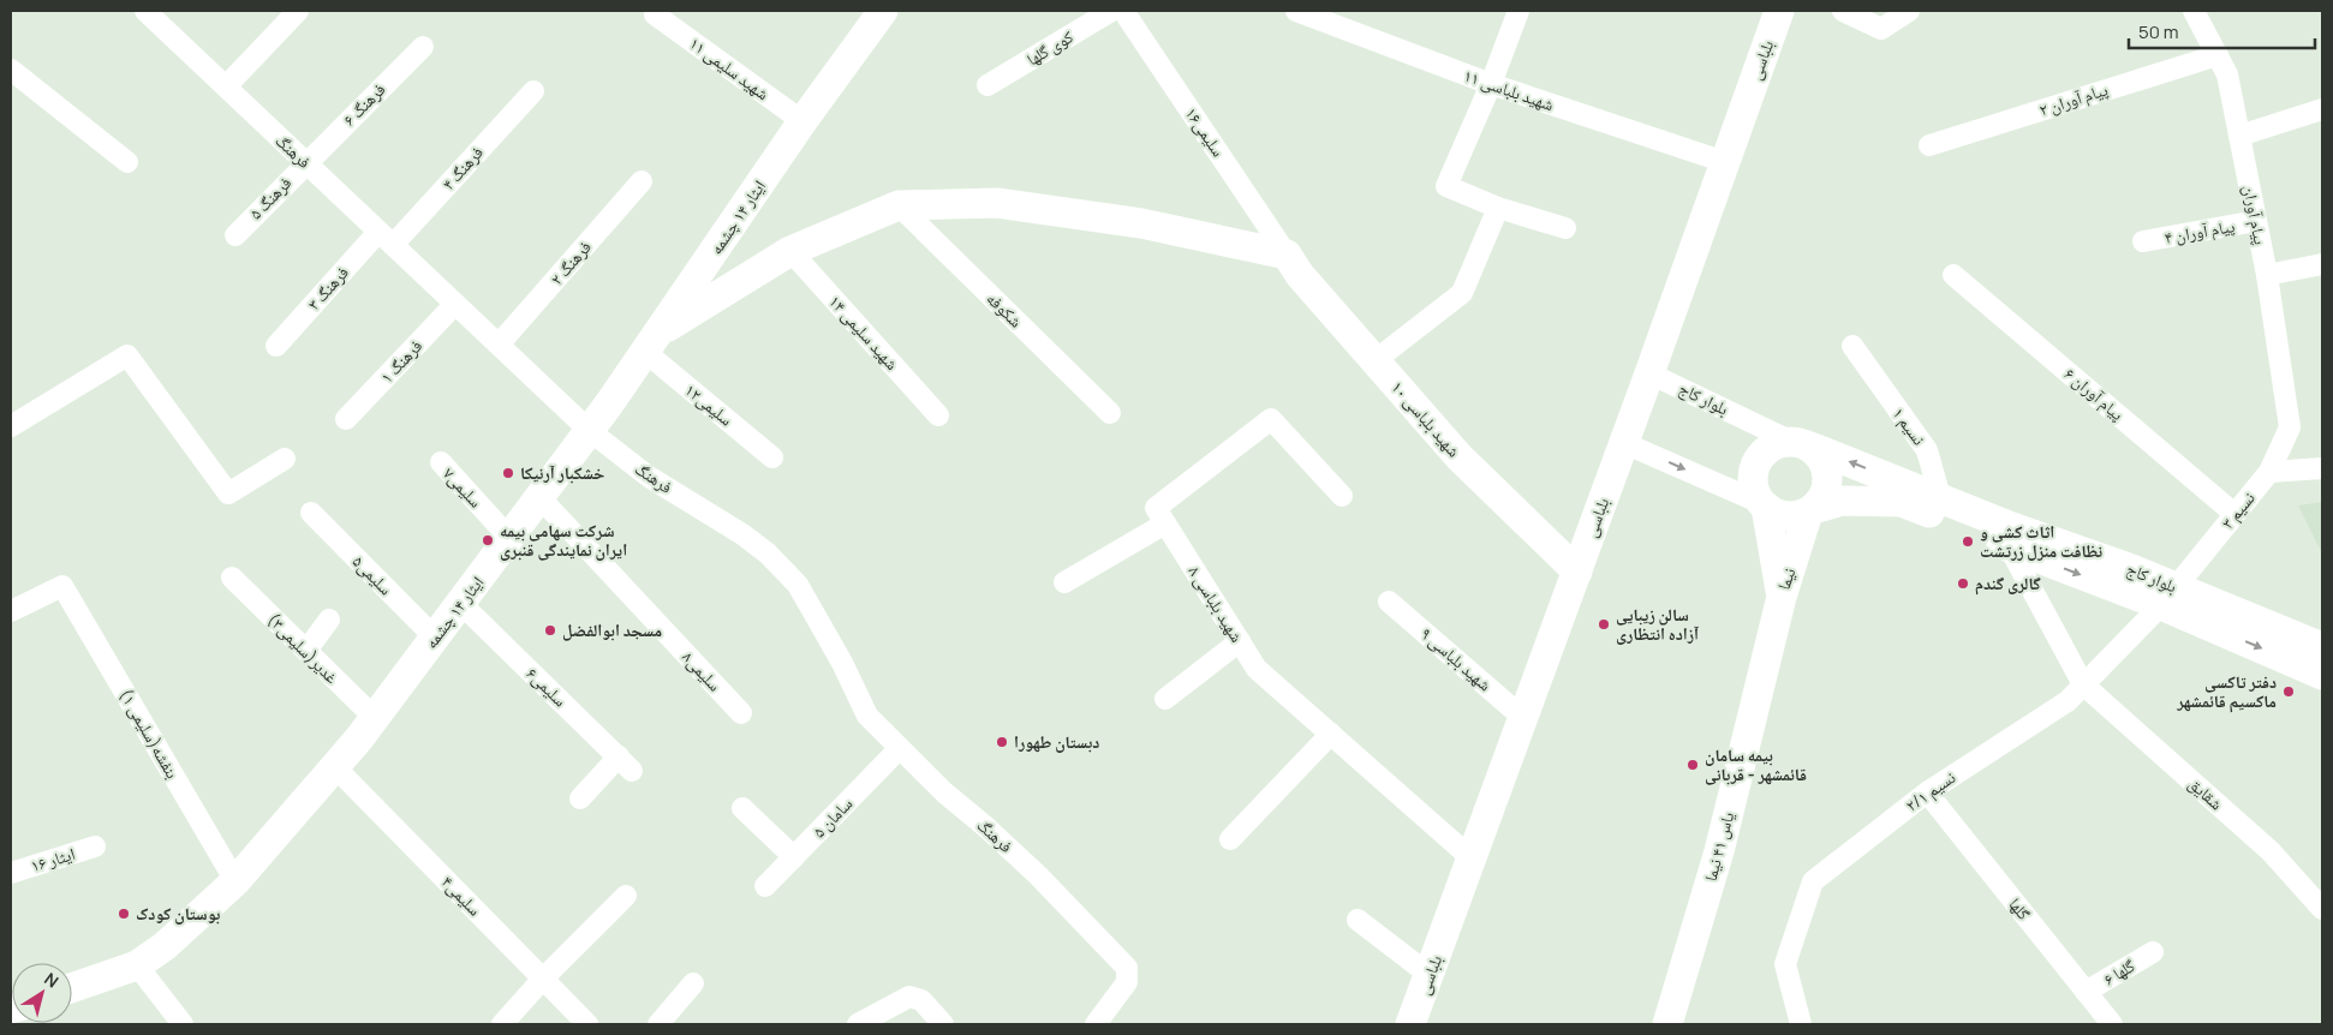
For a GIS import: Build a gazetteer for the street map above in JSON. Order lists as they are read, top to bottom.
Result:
{
  "streets": {
    "street": [
      "کوی گلها",
      "بلباسی",
      "شهید سلیمی ۱۱",
      "شهید بلباسی ١١",
      "پیام آوران ۲",
      "فرهنگ ۶",
      "سلیمی۱۶",
      "فرهنگ",
      "فرهنگ ۴",
      "فرهنگ ۵",
      "پیام آوران",
      "ایثار ۱۴ چشمه",
      "پیام آوران ۴",
      "فرهنگ ۲",
      "فرهنگ ۳",
      "شکوفه",
      "شهید سلیمی ۱۴",
      "فرهنگ ۱",
      "پیام آوران ۶",
      "بلوار کاج",
      "سلیمی۱۲",
      "شهید بلباسی ١٠",
      "نسیم ۱",
      "سلیمی۷",
      "نسیم ۳",
      "سلیمی۵",
      "نیما",
      "شهید بلباسی ۸",
      "غدیر(سلیمی۳)",
      "شهید بلباسی ۹",
      "سلیمی۸",
      "سلیمی۶",
      "بنفشه(سلیمی ۱)",
      "نسیم ۲/۱",
      "شقایق",
      "سامان ۵",
      "یاس ۴۱ نیما",
      "ایثار ۱۶",
      "سلیمی۴",
      "گلها",
      "گلها ۶"
    ]
  },
  "crossings": [
    ["بلباسی", "شهید بلباسی ١١"],
    ["بلباسی", "بلوار کاج"],
    ["بلباسی", "شهید بلباسی ١٠"],
    ["بلباسی", "شهید بلباسی ۸"],
    ["بلباسی", "شهید بلباسی ۹"],
    ["شهید سلیمی ۱۱", "ایثار ۱۴ چشمه"],
    ["پیام آوران ۲", "پیام آوران"],
    ["فرهنگ ۶", "فرهنگ"],
    ["فرهنگ ۶", "فرهنگ ۵"],
    ["سلیمی۱۶", "شهید بلباسی ١٠"],
    ["فرهنگ", "فرهنگ ۴"],
    ["فرهنگ", "فرهنگ ۵"],
    ["فرهنگ", "ایثار ۱۴ چشمه"],
    ["فرهنگ", "فرهنگ ۲"],
    ["فرهنگ", "فرهنگ ۳"],
    ["فرهنگ", "فرهنگ ۱"],
    ["فرهنگ", "سامان ۵"],
    ["فرهنگ ۴", "فرهنگ ۳"],
    ["پیام آوران", "پیام آوران ۴"],
    ["پیام آوران", "نسیم ۳"],
    ["ایثار ۱۴ چشمه", "سلیمی۱۲"],
    ["ایثار ۱۴ چشمه", "سلیمی۷"],
    ["ایثار ۱۴ چشمه", "سلیمی۵"],
    ["ایثار ۱۴ چشمه", "غدیر(سلیمی۳)"],
    ["ایثار ۱۴ چشمه", "سلیمی۸"],
    ["ایثار ۱۴ چشمه", "سلیمی۶"],
    ["ایثار ۱۴ چشمه", "بنفشه(سلیمی ۱)"],
    ["ایثار ۱۴ چشمه", "سلیمی۴"],
    ["پیام آوران ۶", "نسیم ۳"],
    ["بلوار کاج", "نسیم ۱"],
    ["بلوار کاج", "نسیم ۳"],
    ["بلوار کاج", "نیما"],
    ["بلوار کاج", "نسیم ۲/۱"],
    ["بلوار کاج", "شقایق"],
    ["نسیم ۳", "نسیم ۲/۱"],
    ["نیما", "یاس ۴۱ نیما"],
    ["نسیم ۲/۱", "شقایق"],
    ["نسیم ۲/۱", "گلها"],
    ["گلها", "گلها ۶"]
  ],
  "places": [
    "خشکبار آرنیکا",
    "شرکت سهامی بیمه ایران نمایندگی قنبری",
    "اثاث کشی و نظافت منزل زرتشت",
    "گالری گندم",
    "سالن زیبایی آزاده انتظاری",
    "مسجد ابوالفضل",
    "دفتر تاکسی ماکسیم قائمشهر",
    "دبستان طهورا",
    "بیمه سامان قائمشهر - قربانی",
    "بوستان کودک"
  ],
  "scale_bar": "50 m",
  "north": "top right"
}
